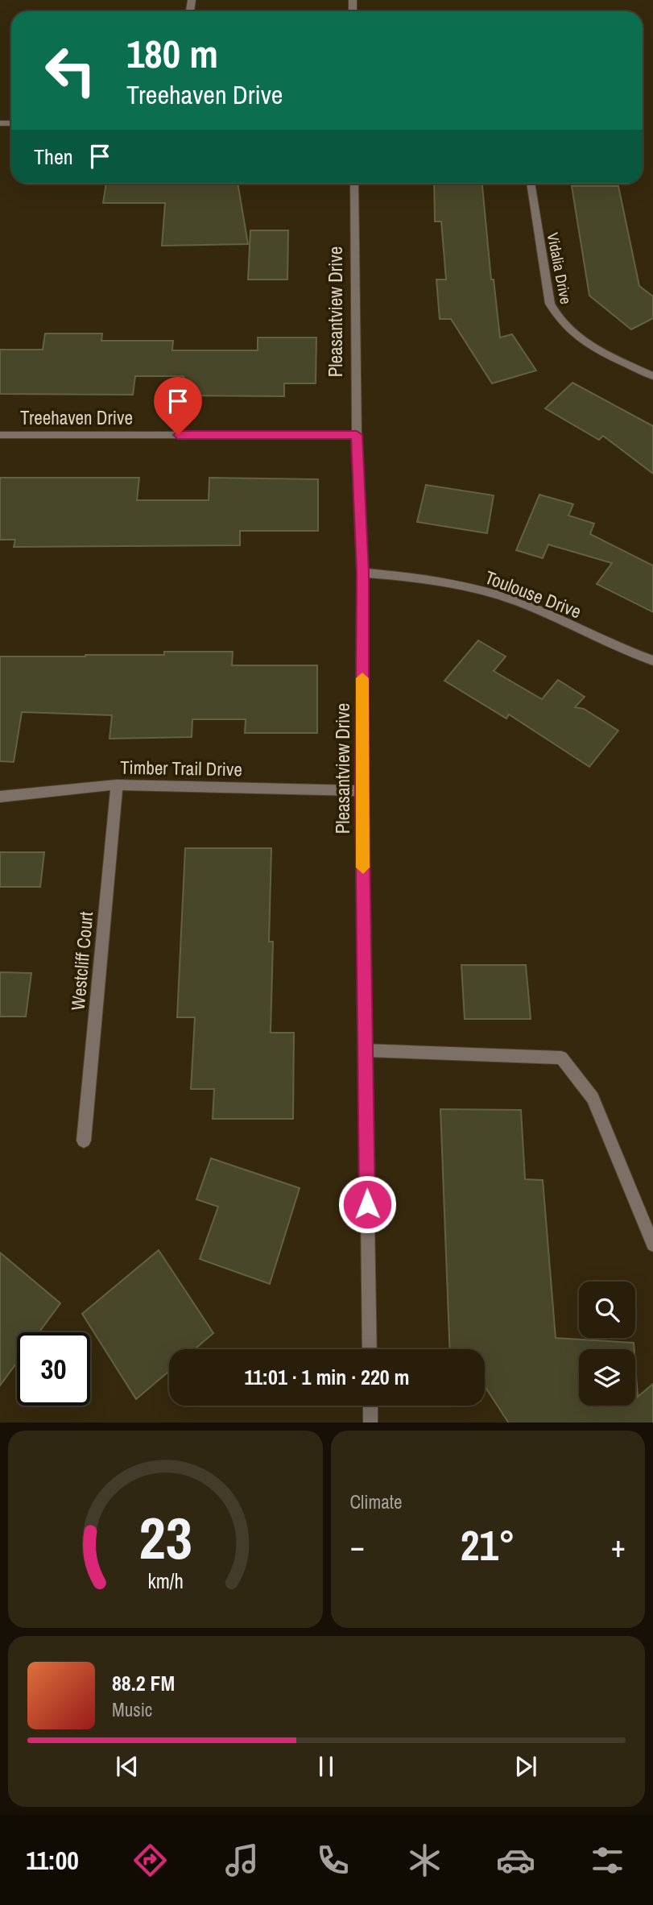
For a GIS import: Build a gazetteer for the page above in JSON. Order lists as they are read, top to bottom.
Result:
{
  "streets": {
    "street": [
      "Vidalia Drive",
      "Pleasantview Drive",
      "Treehaven Drive",
      "Toulouse Drive",
      "Timber Trail Drive",
      "Westcliff Court"
    ]
  },
  "crossings": [
    ["Pleasantview Drive", "Treehaven Drive"],
    ["Pleasantview Drive", "Toulouse Drive"],
    ["Pleasantview Drive", "Timber Trail Drive"],
    ["Timber Trail Drive", "Westcliff Court"]
  ],
  "page": {
    "turn": ["180 m", "Treehaven Drive"],
    "then": "Then",
    "limit": "30",
    "trip": "11:01 · 1 min · 220 m",
    "tile": "Climate",
    "heat": ["−", "21°", "+"],
    "song": ["88.2 FM", "Music"],
    "tabs": "11:00",
    "gauge": ["23", "km/h"]
  }
}
